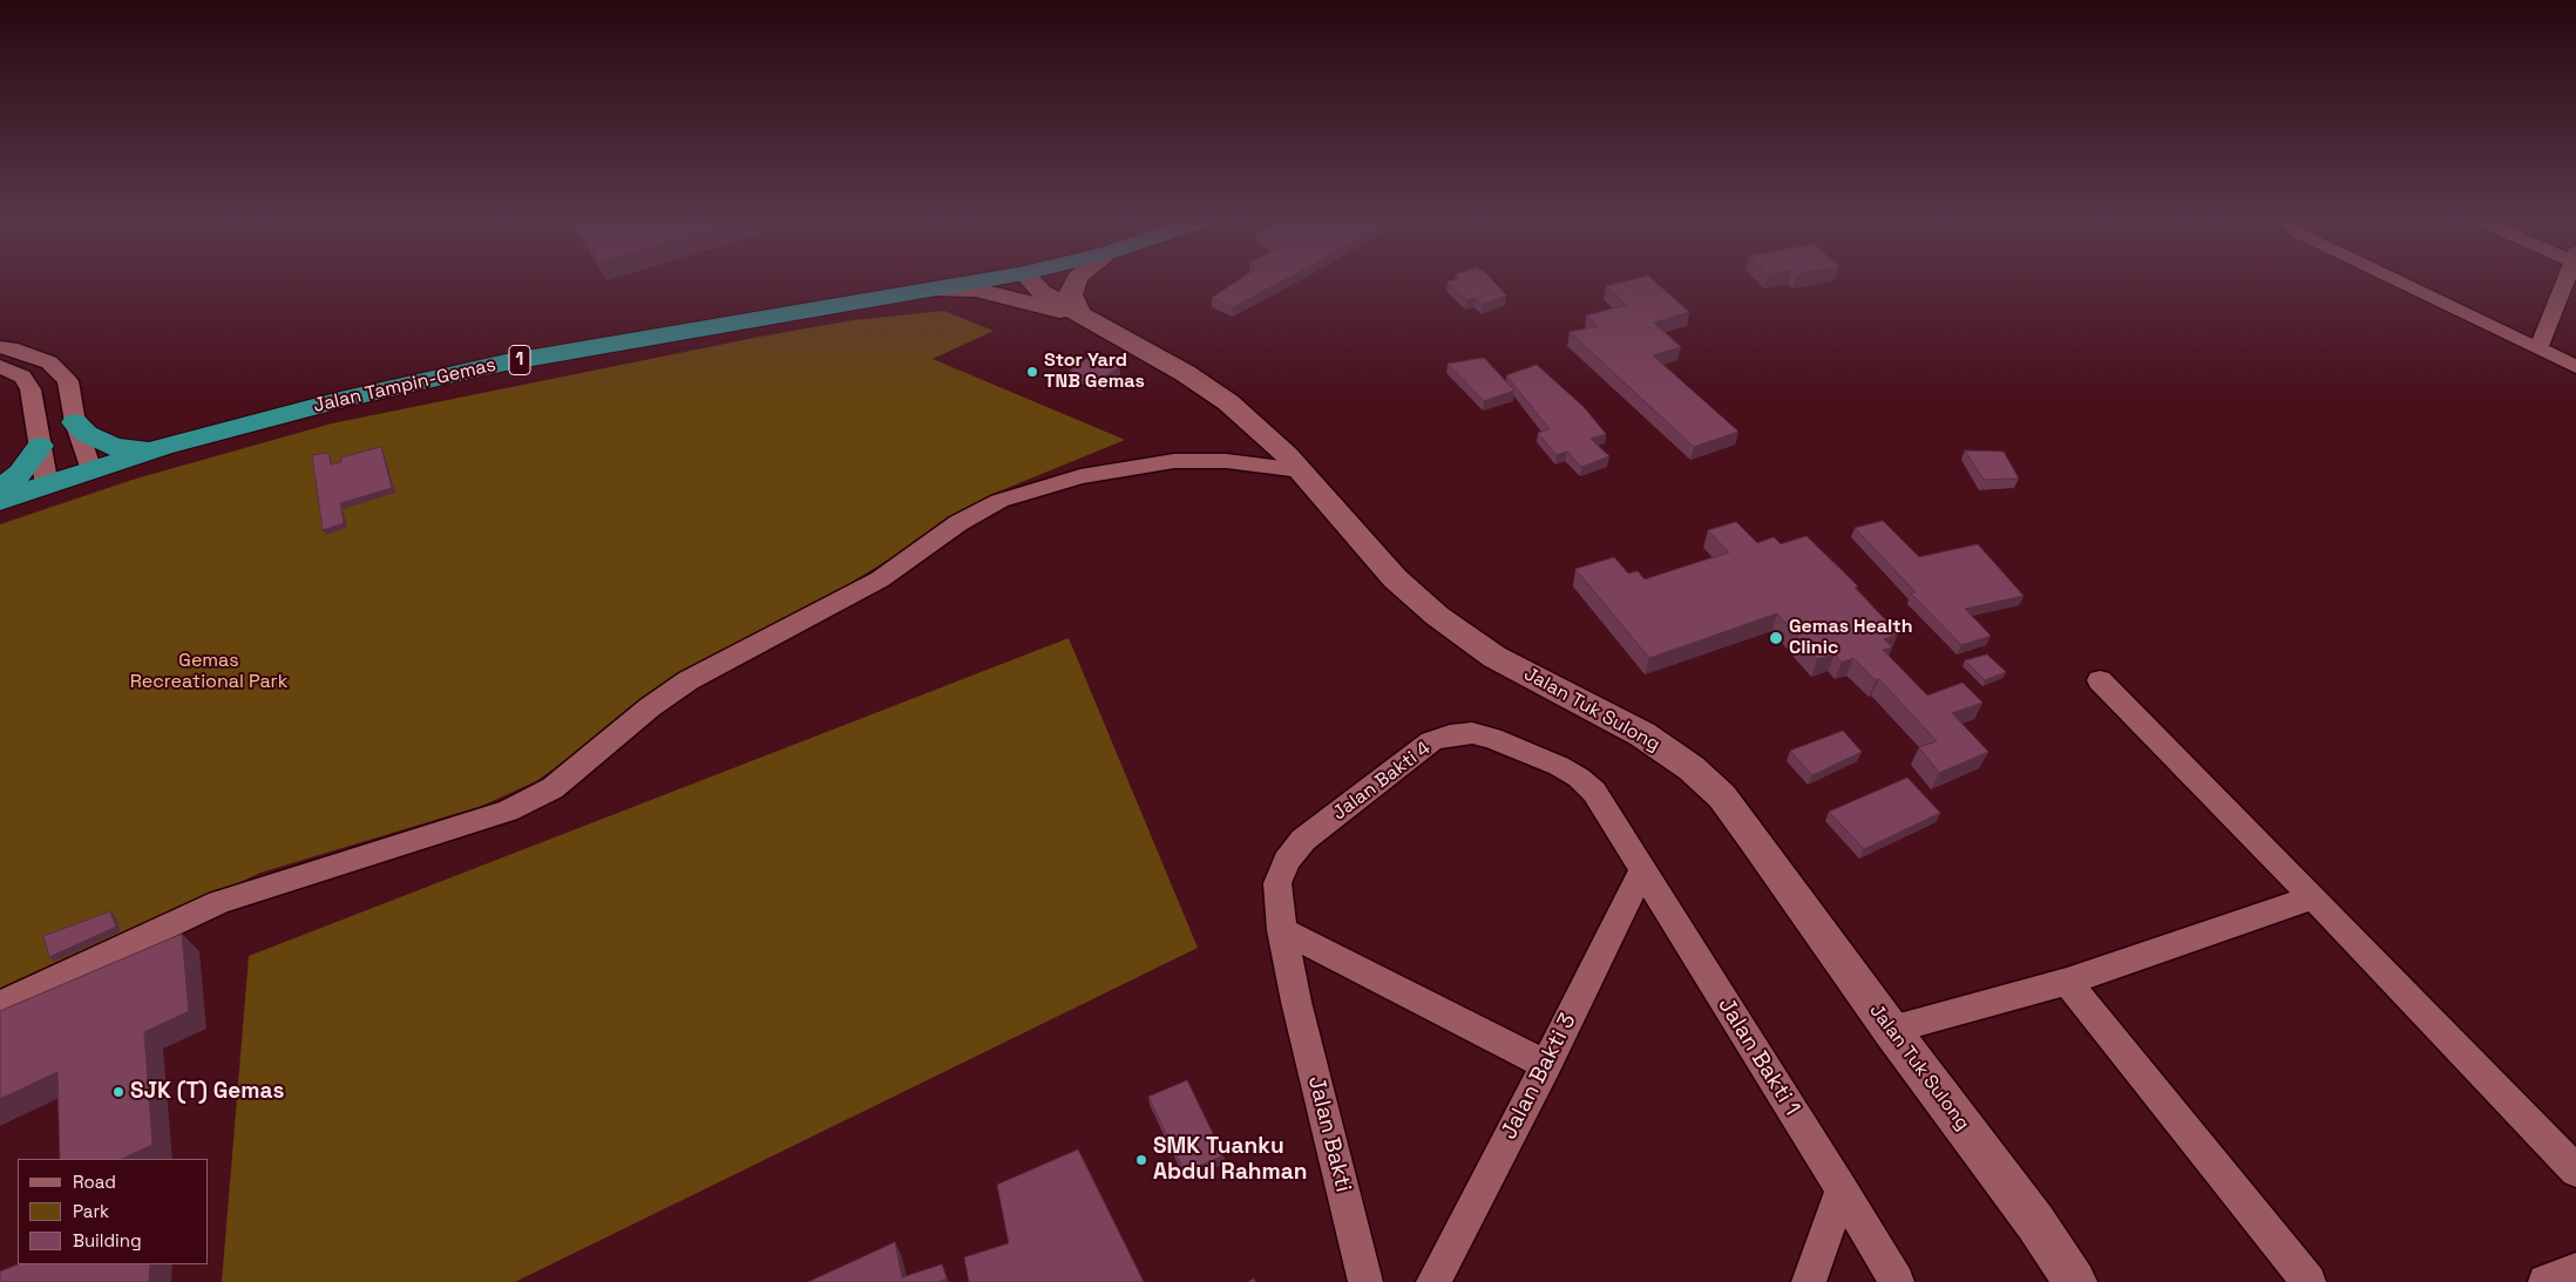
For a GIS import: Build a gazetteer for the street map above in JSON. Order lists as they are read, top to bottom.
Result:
{
  "streets": {
    "highway": ["1", "Jalan Tampin-Gemas"],
    "street": [
      "Jalan Tuk Sulong",
      "Jalan Bakti 4",
      "Jalan Bakti 1",
      "Jalan Bakti 3",
      "Jalan Bakti"
    ]
  },
  "crossings": [
    ["Jalan Bakti 4", "Jalan Bakti 1"],
    ["Jalan Bakti 4", "Jalan Bakti"],
    ["Jalan Bakti 1", "Jalan Bakti 3"]
  ],
  "parks": ["Gemas Recreational Park"],
  "places": [
    "Stor Yard TNB Gemas",
    "Gemas Health Clinic",
    "SJK (T) Gemas",
    "SMK Tuanku Abdul Rahman"
  ],
  "legend": ["Road", "Park", "Building"]
}
